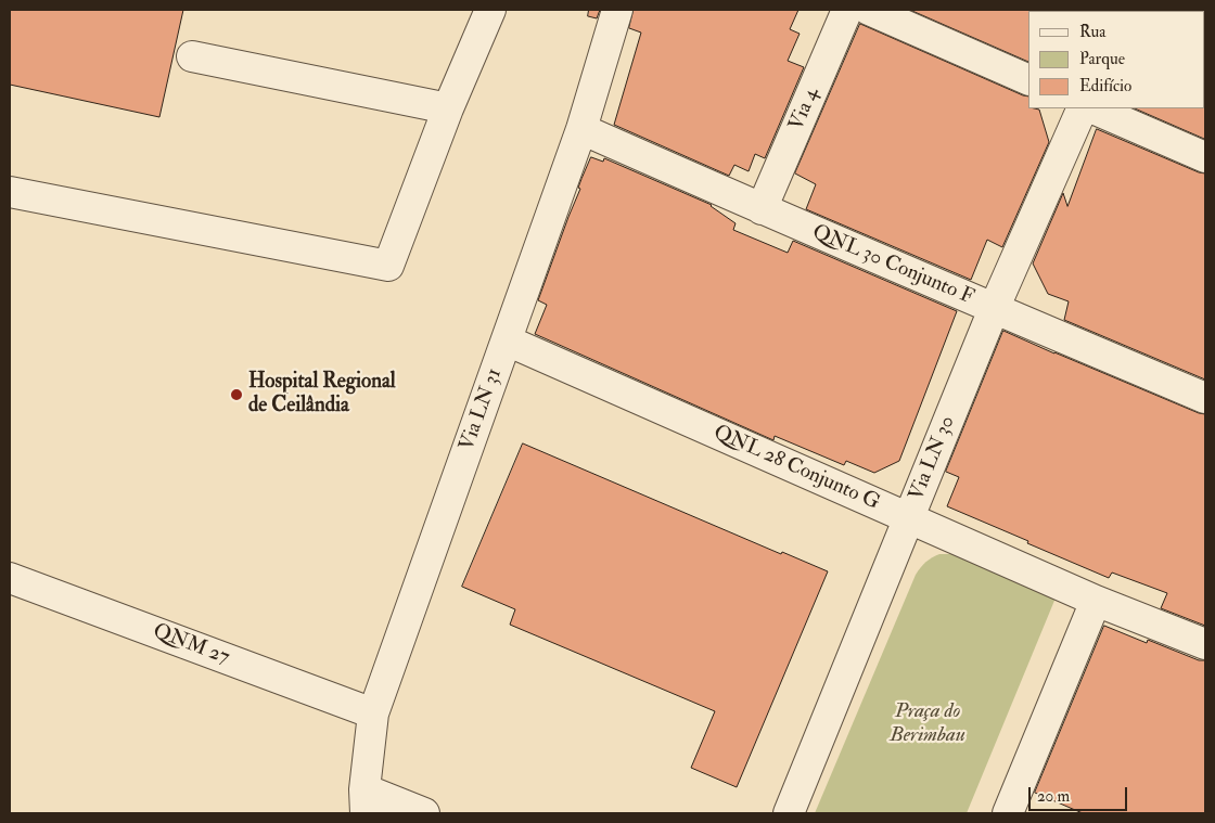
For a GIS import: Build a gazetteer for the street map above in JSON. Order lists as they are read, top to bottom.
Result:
{
  "streets": {
    "street": [
      "Via 4",
      "QNL 30 Conjunto F",
      "Via LN 31",
      "Via LN 30",
      "QNL 28 Conjunto G",
      "QNM 27"
    ]
  },
  "crossings": [
    ["Via 4", "QNL 30 Conjunto F"],
    ["QNL 30 Conjunto F", "Via LN 31"],
    ["QNL 30 Conjunto F", "Via LN 30"],
    ["Via LN 31", "QNL 28 Conjunto G"],
    ["Via LN 31", "QNM 27"],
    ["Via LN 30", "QNL 28 Conjunto G"]
  ],
  "parks": ["Praça do Berimbau"],
  "places": ["Hospital Regional de Ceilândia"],
  "legend": ["Rua", "Parque", "Edifício"],
  "scale_bar": "20 m"
}
